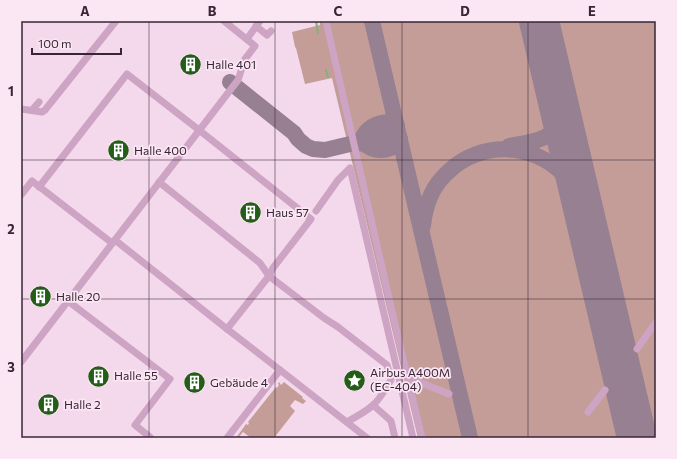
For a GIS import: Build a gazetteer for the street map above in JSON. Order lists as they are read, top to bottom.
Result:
{
  "places": {
    "building": [
      "Halle 401",
      "Halle 400",
      "Haus 57",
      "Halle 20",
      "Halle 55",
      "Gebäude 4",
      "Halle 2"
    ],
    "place": ["Airbus A400M (EC-404)"]
  },
  "scale_bar": "100 m",
  "grid": {
    "columns": [
      "A",
      "B",
      "C",
      "D",
      "E"
    ],
    "rows": ["1", "2", "3"]
  }
}
